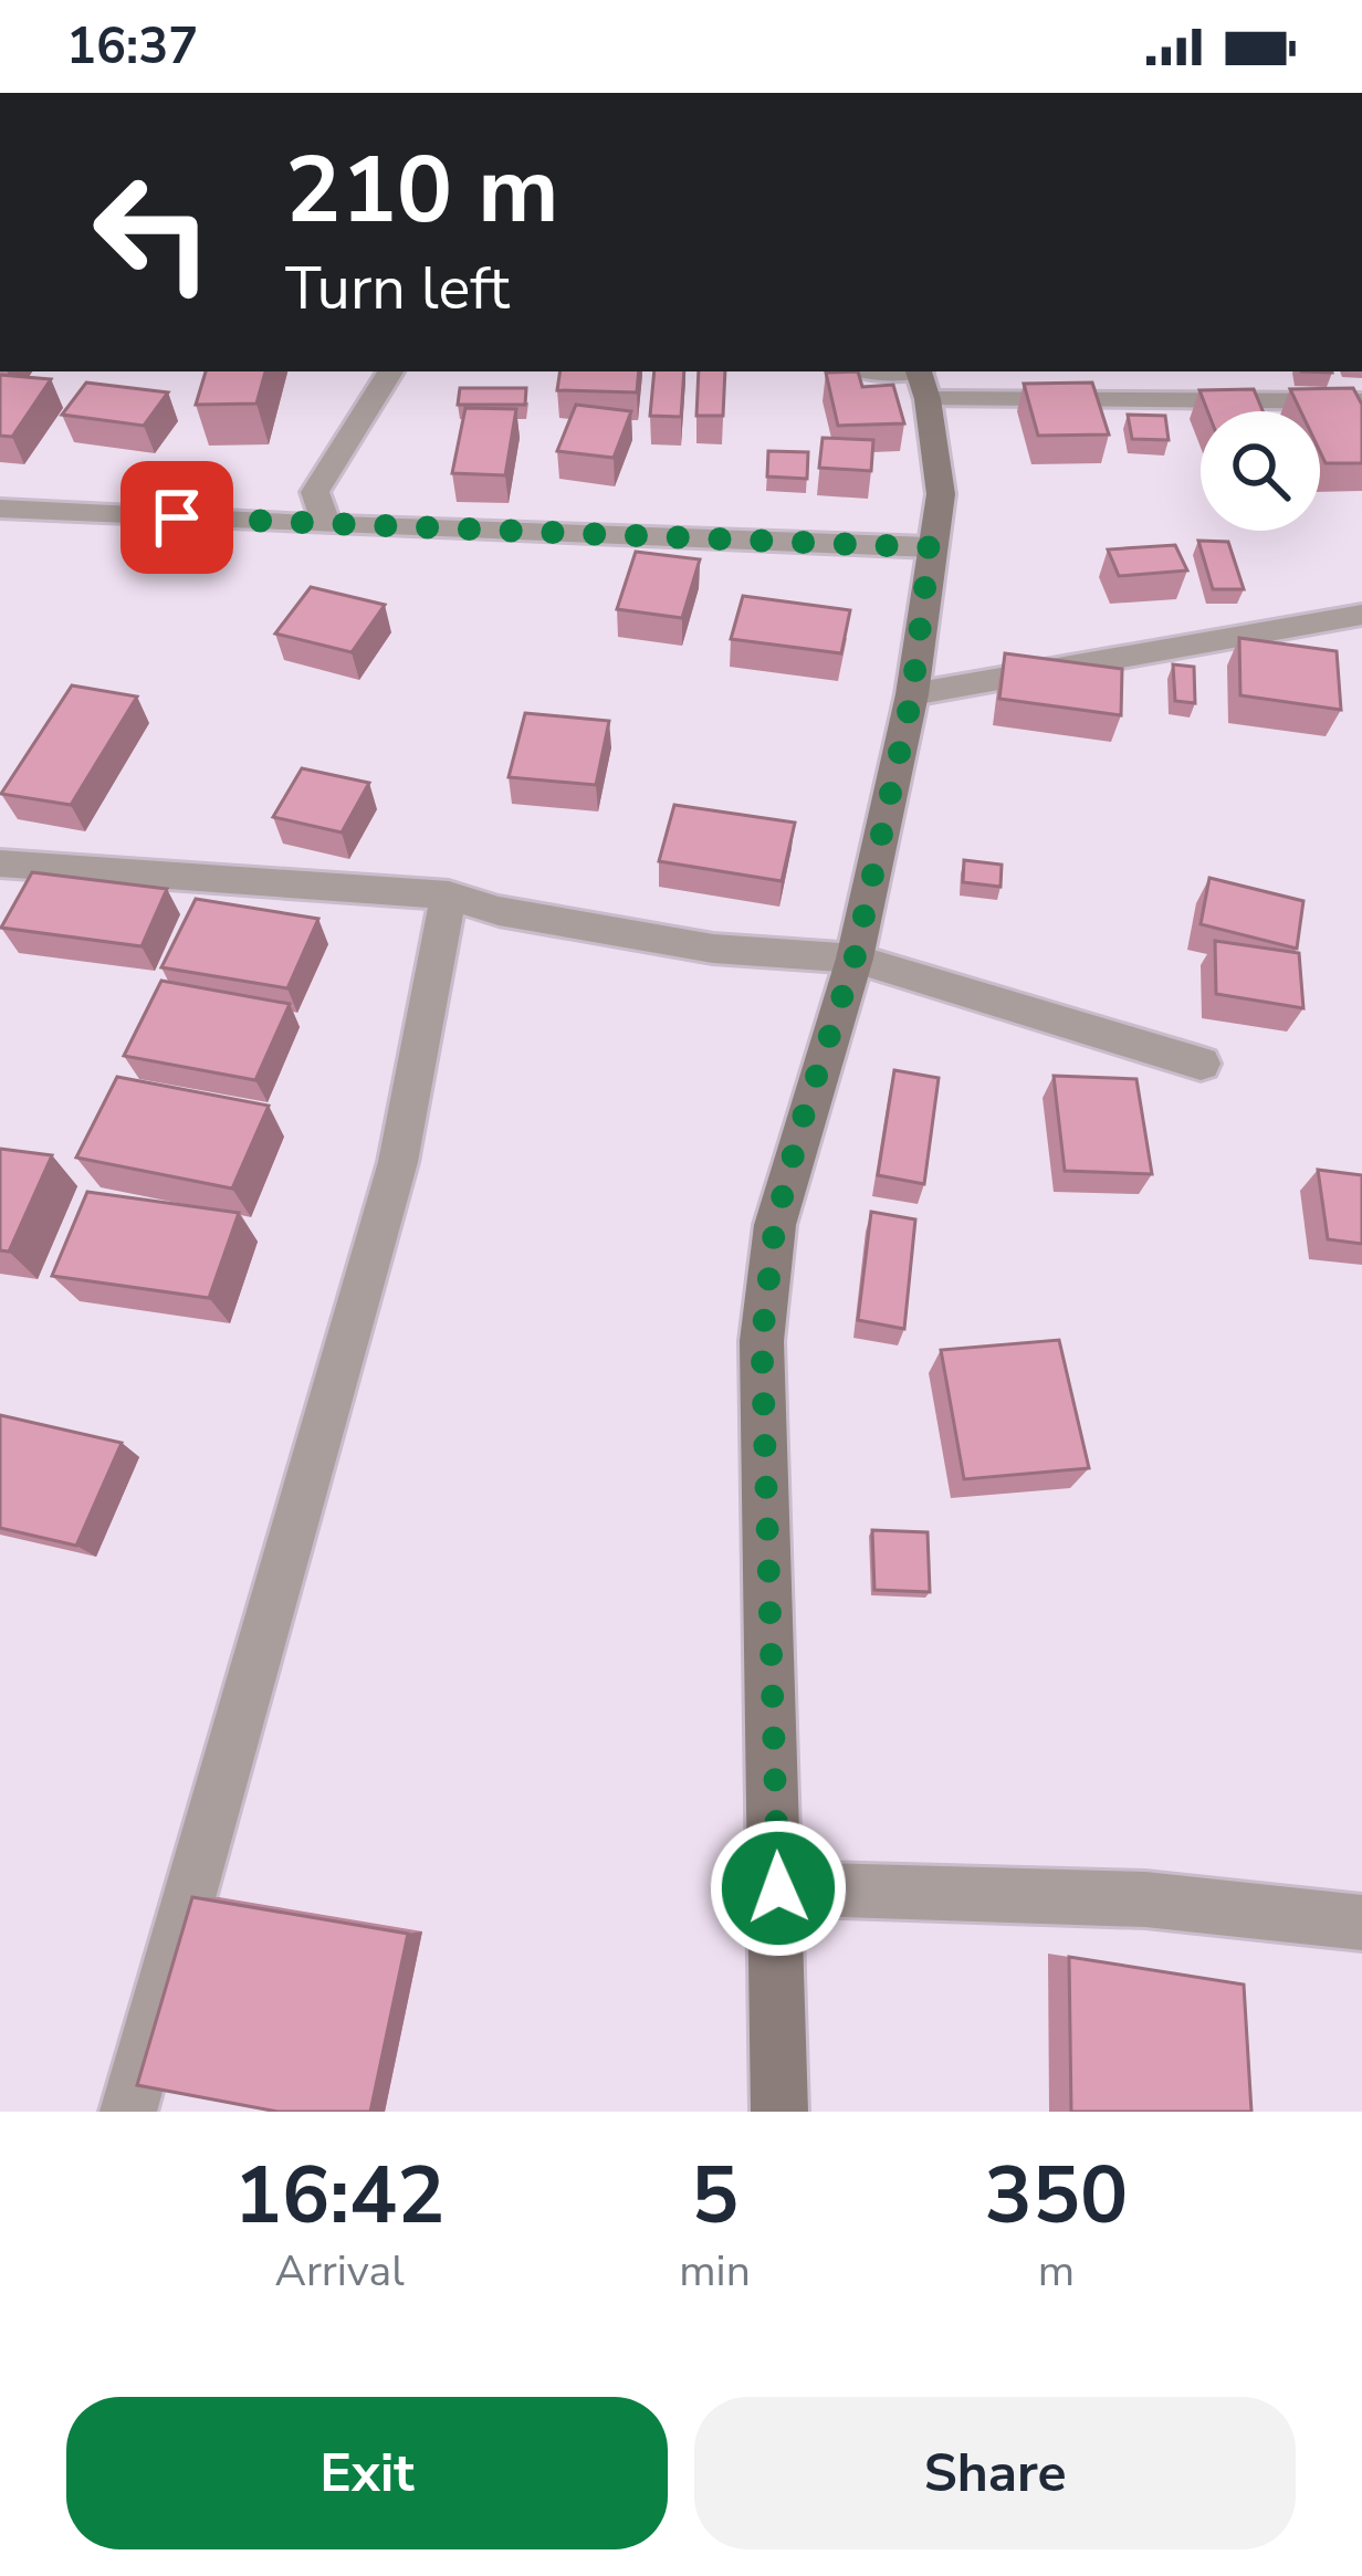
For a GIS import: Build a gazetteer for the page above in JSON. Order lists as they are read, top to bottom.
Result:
{
  "page": {
    "status": "16:37",
    "turn": ["210 m", "Turn left"],
    "eta": [
      "16:42",
      "Arrival",
      "5",
      "min",
      "350",
      "m"
    ],
    "buttons": ["Exit", "Share"]
  }
}
